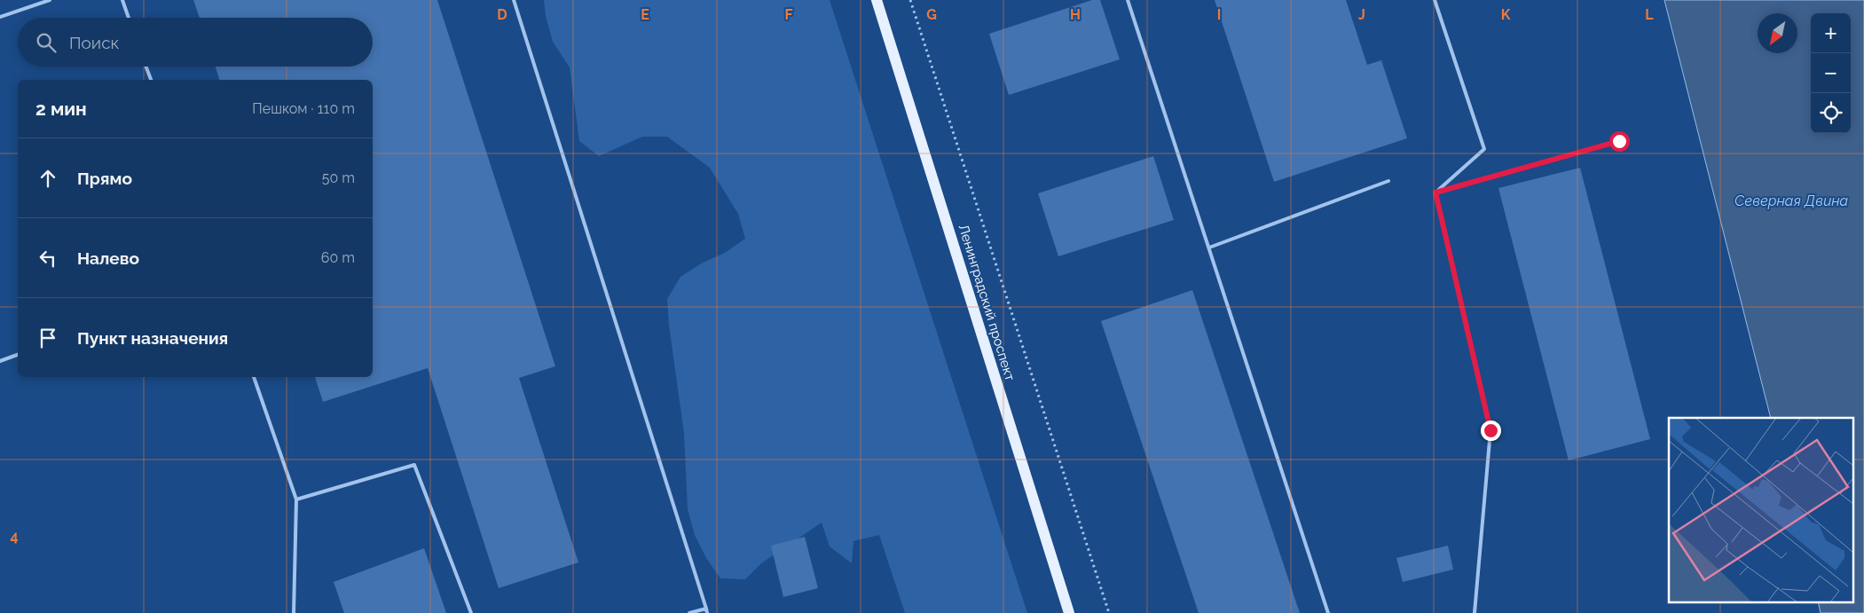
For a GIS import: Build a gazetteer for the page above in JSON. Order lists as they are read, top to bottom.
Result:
{
  "streets": {
    "main road": ["Ленинградский проспект"]
  },
  "water": ["Северная Двина"],
  "north": "bottom left",
  "page": {
    "map_buttons": ["+", "−"],
    "search": "Поиск",
    "heading": ["2 мин", "Пешком · 110 m"],
    "list": [
      ["Прямо", "50 m"],
      ["Налево", "60 m"],
      "Пункт назначения"
    ]
  },
  "grid": {
    "columns": [
      "D",
      "E",
      "F",
      "G",
      "H",
      "I",
      "J",
      "K",
      "L"
    ],
    "rows": ["4"]
  }
}
